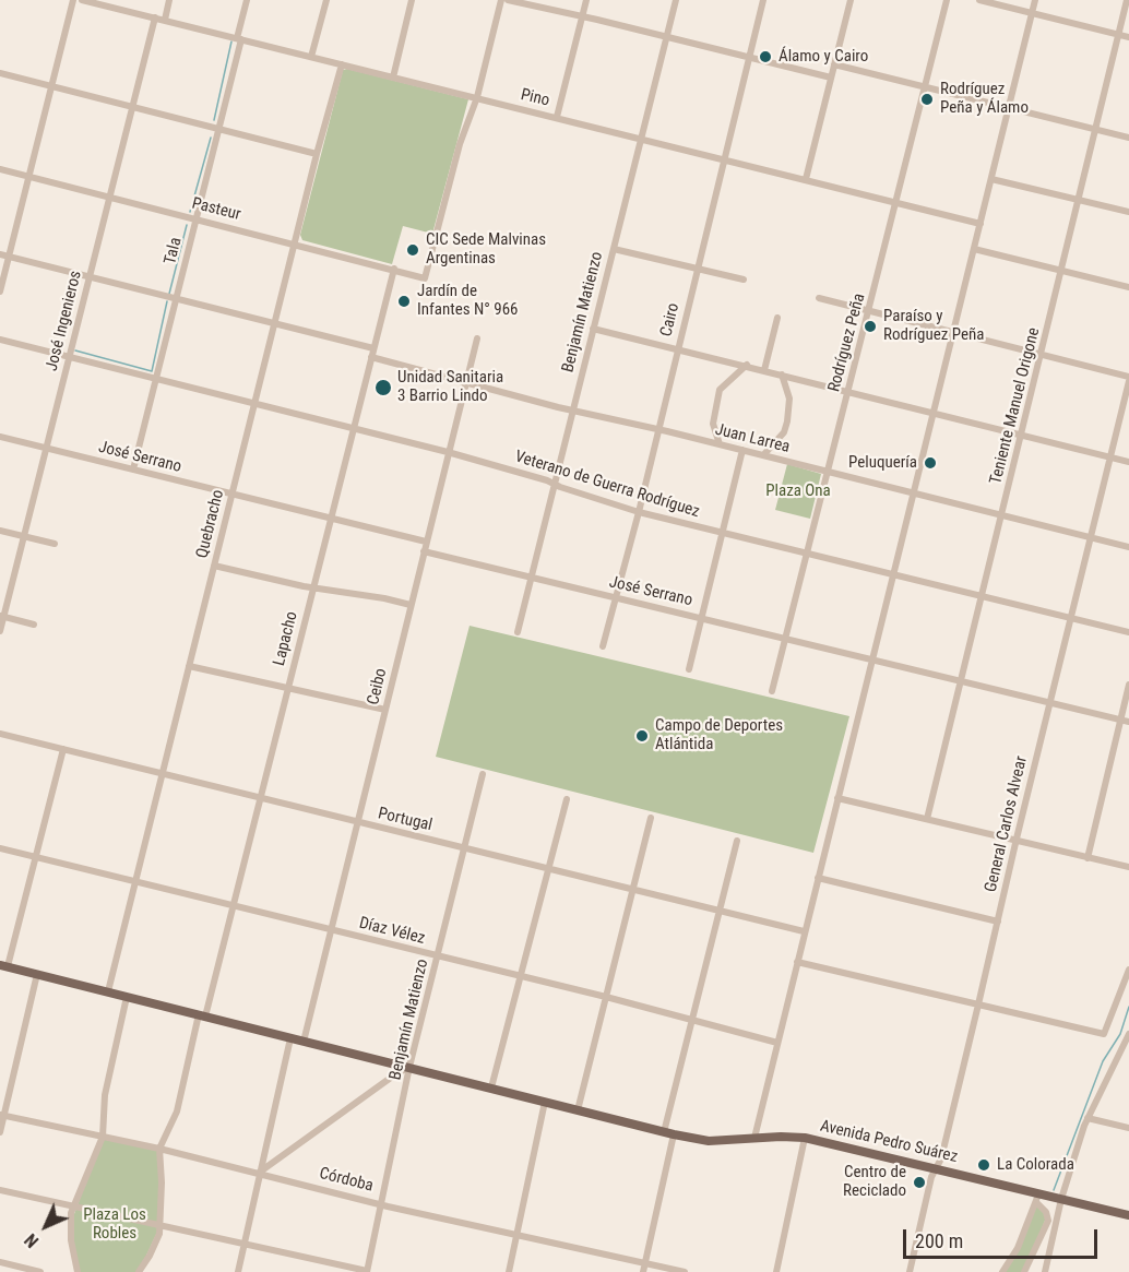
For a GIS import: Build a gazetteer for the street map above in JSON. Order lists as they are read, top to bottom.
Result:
{
  "streets": {
    "main road": ["Avenida Pedro Suárez"],
    "street": [
      "Pino",
      "Pasteur",
      "Tala",
      "Benjamín Matienzo",
      "Cairo",
      "José Ingenieros",
      "Rodríguez Peña",
      "Teniente Manuel Origone",
      "Juan Larrea",
      "José Serrano",
      "Veterano de Guerra Rodríguez",
      "Quebracho",
      "Lapacho",
      "Ceibo",
      "Portugal",
      "General Carlos Alvear",
      "Díaz Vélez",
      "Córdoba"
    ]
  },
  "crossings": [
    ["Pino", "Pasteur"],
    ["Pino", "Tala"],
    ["Pino", "Benjamín Matienzo"],
    ["Pino", "Cairo"],
    ["Pino", "José Ingenieros"],
    ["Pino", "Rodríguez Peña"],
    ["Pino", "Quebracho"],
    ["Pasteur", "Tala"],
    ["Pasteur", "José Ingenieros"],
    ["Pasteur", "Quebracho"],
    ["Pasteur", "Lapacho"],
    ["Tala", "José Serrano"],
    ["Tala", "Veterano de Guerra Rodríguez"],
    ["Benjamín Matienzo", "Juan Larrea"],
    ["Benjamín Matienzo", "José Serrano"],
    ["Benjamín Matienzo", "Veterano de Guerra Rodríguez"],
    ["Benjamín Matienzo", "Portugal"],
    ["Benjamín Matienzo", "Díaz Vélez"],
    ["Benjamín Matienzo", "Avenida Pedro Suárez"],
    ["Benjamín Matienzo", "Córdoba"],
    ["Cairo", "Juan Larrea"],
    ["Cairo", "José Serrano"],
    ["Cairo", "Veterano de Guerra Rodríguez"],
    ["José Ingenieros", "José Serrano"],
    ["José Ingenieros", "Veterano de Guerra Rodríguez"],
    ["Rodríguez Peña", "Juan Larrea"],
    ["Rodríguez Peña", "José Serrano"],
    ["Rodríguez Peña", "Veterano de Guerra Rodríguez"],
    ["Teniente Manuel Origone", "Juan Larrea"],
    ["Teniente Manuel Origone", "José Serrano"],
    ["Teniente Manuel Origone", "Veterano de Guerra Rodríguez"],
    ["Juan Larrea", "Lapacho"],
    ["Juan Larrea", "Ceibo"],
    ["Juan Larrea", "General Carlos Alvear"],
    ["José Serrano", "Quebracho"],
    ["José Serrano", "Lapacho"],
    ["José Serrano", "Ceibo"],
    ["José Serrano", "General Carlos Alvear"],
    ["Veterano de Guerra Rodríguez", "Quebracho"],
    ["Veterano de Guerra Rodríguez", "Lapacho"],
    ["Veterano de Guerra Rodríguez", "Ceibo"],
    ["Veterano de Guerra Rodríguez", "General Carlos Alvear"],
    ["Quebracho", "Portugal"],
    ["Quebracho", "Díaz Vélez"],
    ["Quebracho", "Avenida Pedro Suárez"],
    ["Lapacho", "Portugal"],
    ["Lapacho", "Díaz Vélez"],
    ["Lapacho", "Avenida Pedro Suárez"],
    ["Lapacho", "Córdoba"],
    ["Ceibo", "Portugal"],
    ["Ceibo", "Díaz Vélez"],
    ["Ceibo", "Avenida Pedro Suárez"],
    ["General Carlos Alvear", "Avenida Pedro Suárez"]
  ],
  "parks": ["Plaza Ona", "Plaza Los Robles"],
  "places": [
    "Álamo y Cairo",
    "Rodríguez Peña y Álamo",
    "CIC Sede Malvinas Argentinas",
    "Jardín de Infantes N° 966",
    "Paraíso y Rodríguez Peña",
    "Unidad Sanitaria 3 Barrio Lindo",
    "Peluquería",
    "Campo de Deportes Atlántida",
    "La Colorada",
    "Centro de Reciclado"
  ],
  "scale_bar": "200 m",
  "north": "bottom left"
}
